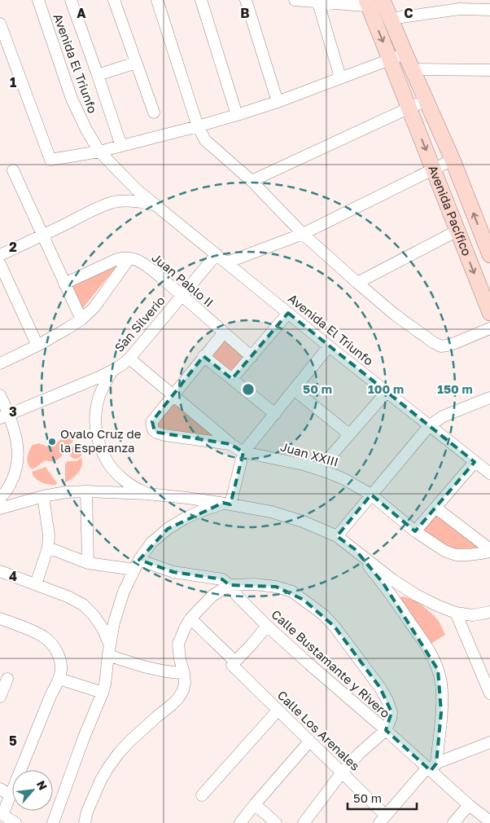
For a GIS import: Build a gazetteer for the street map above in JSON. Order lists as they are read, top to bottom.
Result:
{
  "streets": {
    "street": [
      "Avenida El Triunfo",
      "Avenida Pacífico",
      "Juan Pablo II",
      "San Silverio",
      "Juan XXIII",
      "Calle Bustamante y Rivero",
      "Calle Los Arenales"
    ]
  },
  "crossings": [
    ["Avenida El Triunfo", "San Silverio"],
    ["Juan Pablo II", "San Silverio"]
  ],
  "places": ["Ovalo Cruz de la Esperanza"],
  "scale_bar": "50 m",
  "north": "top right",
  "grid": {
    "columns": ["A", "B", "C"],
    "rows": [
      "1",
      "2",
      "3",
      "4",
      "5"
    ]
  },
  "rings": ["50 m", "100 m", "150 m"]
}
